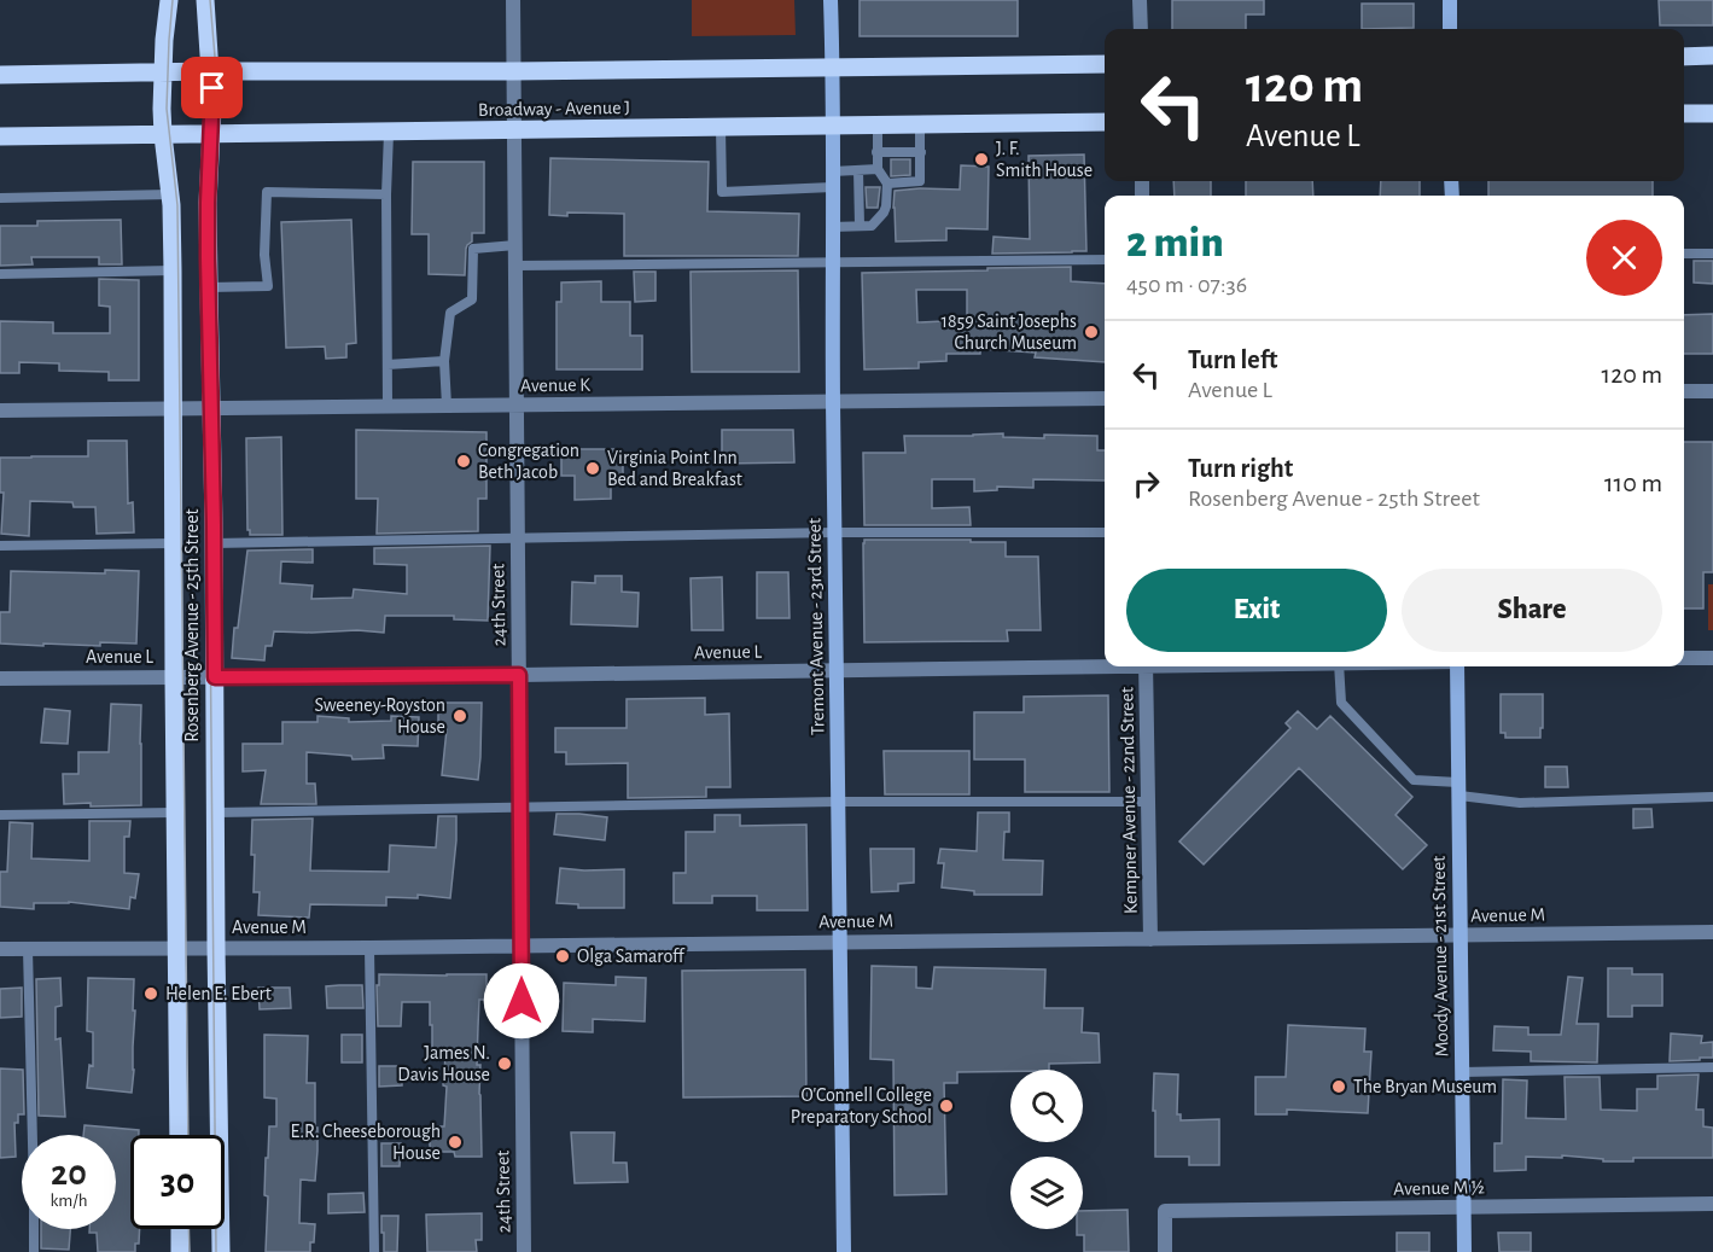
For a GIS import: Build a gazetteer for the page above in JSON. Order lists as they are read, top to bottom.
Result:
{
  "streets": {
    "main road": ["Broadway - Avenue J", "Rosenberg Avenue - 25th Street"],
    "street": [
      "Avenue K",
      "24th Street",
      "Tremont Avenue - 23rd Street",
      "Avenue L",
      "Kempner Avenue - 22nd Street",
      "Avenue M",
      "Moody Avenue - 21st Street",
      "Avenue M ½"
    ]
  },
  "crossings": [
    ["Broadway - Avenue J", "24th Street"],
    ["Broadway - Avenue J", "Rosenberg Avenue - 25th Street"],
    ["Broadway - Avenue J", "Tremont Avenue - 23rd Street"],
    ["Avenue K", "24th Street"],
    ["Avenue K", "Rosenberg Avenue - 25th Street"],
    ["Avenue K", "Tremont Avenue - 23rd Street"],
    ["24th Street", "Avenue L"],
    ["24th Street", "Avenue M"],
    ["Rosenberg Avenue - 25th Street", "Avenue L"],
    ["Rosenberg Avenue - 25th Street", "Avenue M"],
    ["Tremont Avenue - 23rd Street", "Avenue L"],
    ["Tremont Avenue - 23rd Street", "Avenue M"],
    ["Kempner Avenue - 22nd Street", "Avenue M"],
    ["Avenue M", "Moody Avenue - 21st Street"],
    ["Moody Avenue - 21st Street", "Avenue M ½"]
  ],
  "places": [
    "J. F. Smith House",
    "1859 Saint Josephs Church Museum",
    "Congregation Beth Jacob",
    "Virginia Point Inn Bed and Breakfast",
    "Sweeney-Royston House",
    "Olga Samaroff",
    "Helen E. Ebert",
    "James N. Davis House",
    "The Bryan Museum",
    "O'Connell College Preparatory School",
    "E.R. Cheeseborough House"
  ],
  "page": {
    "turn": ["120 m", "Avenue L"],
    "heading": ["2 min", "450 m · 07:36"],
    "list": [
      {
        "name": "Turn left",
        "note": "Avenue L",
        "value": "120 m"
      },
      {
        "name": "Turn right",
        "note": "Rosenberg Avenue - 25th Street",
        "value": "110 m"
      }
    ],
    "buttons": ["Exit", "Share"],
    "speed": "20 km/h",
    "limit": "30"
  }
}
